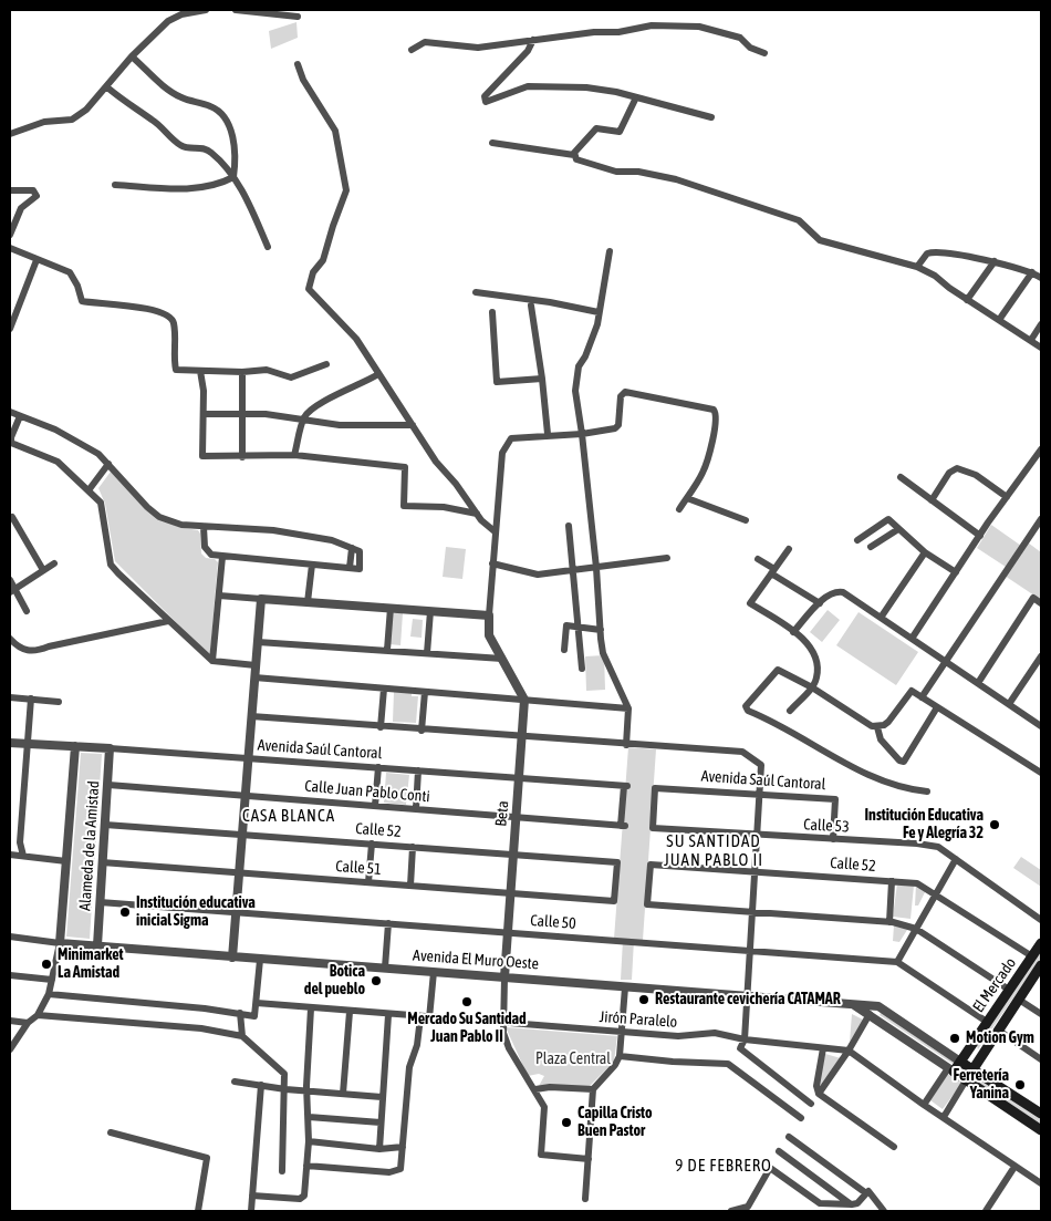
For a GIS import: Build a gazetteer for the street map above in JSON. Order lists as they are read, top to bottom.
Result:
{
  "streets": {
    "main road": ["Avenida El Muro Oeste", "El Mercado"],
    "street": [
      "Avenida Saúl Cantoral",
      "Calle Juan Pablo Conti",
      "Beta",
      "Calle 53",
      "Calle 52",
      "Alameda de la Amistad",
      "Calle 51",
      "Calle 50",
      "Jirón Paralelo"
    ]
  },
  "crossings": [
    ["Avenida Saúl Cantoral", "Calle Juan Pablo Conti"],
    ["Avenida Saúl Cantoral", "Beta"],
    ["Avenida Saúl Cantoral", "Calle 53"],
    ["Avenida Saúl Cantoral", "Alameda de la Amistad"],
    ["Calle Juan Pablo Conti", "Beta"],
    ["Calle Juan Pablo Conti", "Alameda de la Amistad"],
    ["Beta", "Calle 52"],
    ["Beta", "Calle 51"],
    ["Beta", "Calle 50"],
    ["Beta", "Avenida El Muro Oeste"],
    ["Beta", "Jirón Paralelo"],
    ["Calle 52", "Alameda de la Amistad"],
    ["Calle 52", "Calle 51"],
    ["Calle 52", "El Mercado"],
    ["Alameda de la Amistad", "Calle 51"],
    ["Alameda de la Amistad", "Calle 50"],
    ["Alameda de la Amistad", "Avenida El Muro Oeste"],
    ["Calle 50", "El Mercado"],
    ["Avenida El Muro Oeste", "El Mercado"]
  ],
  "districts": ["CASA BLANCA", "SU SANTIDAD JUAN PABLO II", "9 DE FEBRERO"],
  "parks": ["Plaza Central"],
  "places": [
    "Institución Educativa Fe y Alegría 32",
    "Institución educativa inicial Sigma",
    "Minimarket La Amistad",
    "Botica del pueblo",
    "Restaurante cevichería CATAMAR",
    "Mercado Su Santidad Juan Pablo II",
    "Motion Gym",
    "Ferretería Yanina",
    "Capilla Cristo Buen Pastor"
  ]
}
